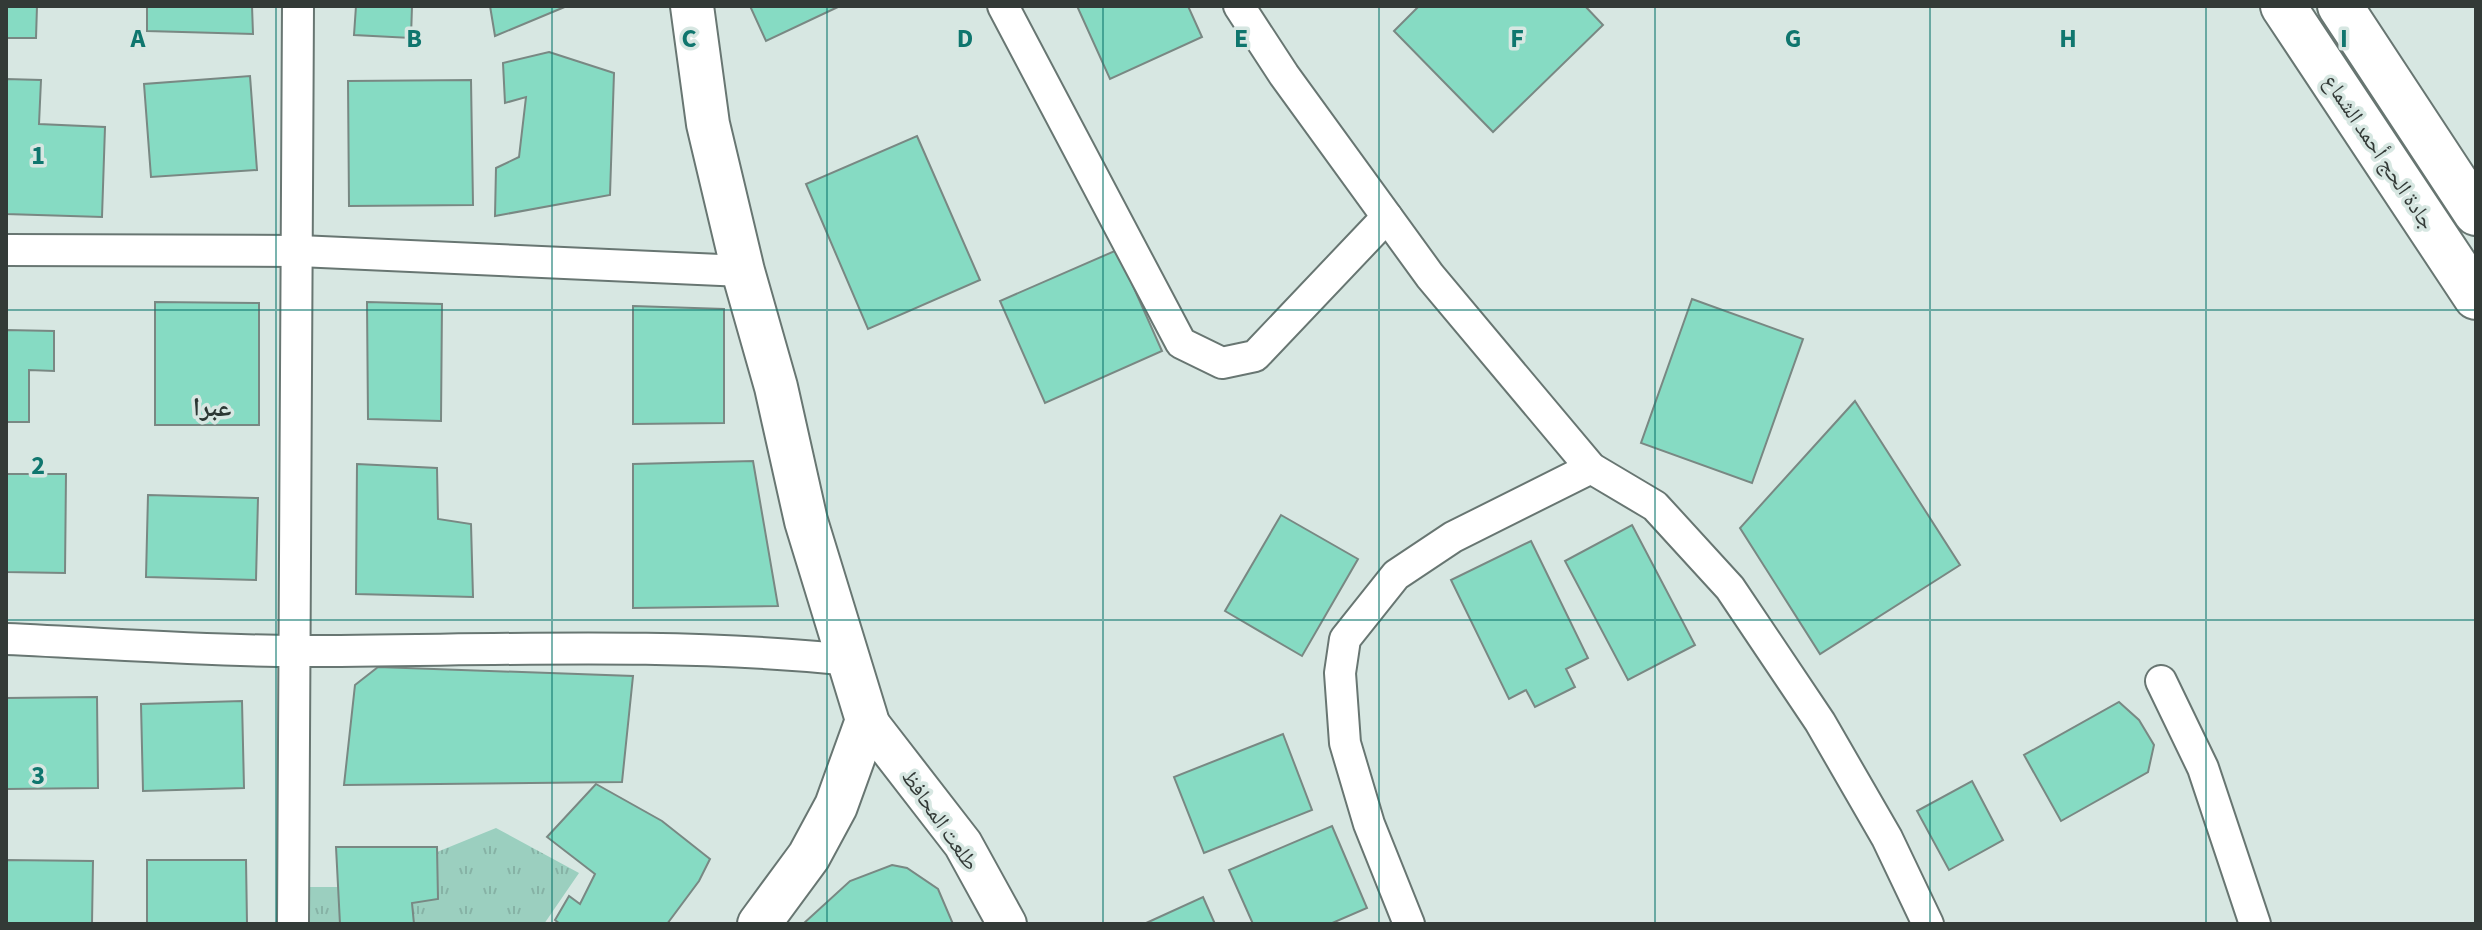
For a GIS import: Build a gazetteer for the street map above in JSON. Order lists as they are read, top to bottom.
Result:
{
  "streets": {
    "main road": ["جادة الحج أحمد الشماع"],
    "street": ["طلعت المحافظ"]
  },
  "districts": ["عبرا"],
  "grid": {
    "columns": [
      "A",
      "B",
      "C",
      "D",
      "E",
      "F",
      "G",
      "H",
      "I"
    ],
    "rows": ["1", "2", "3"]
  }
}
